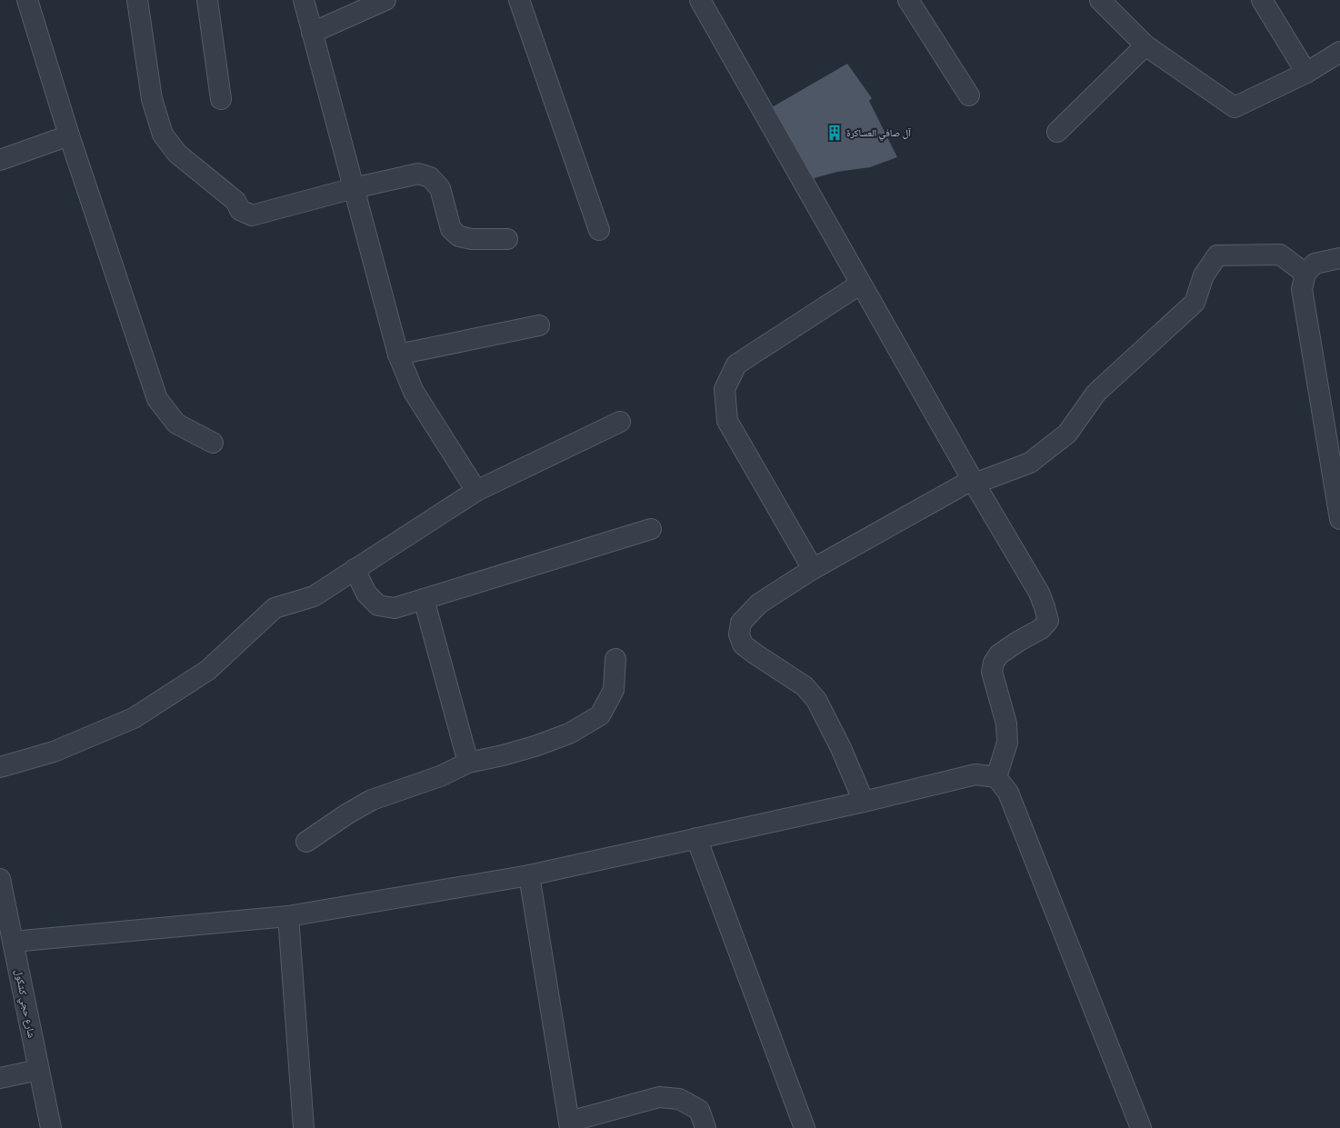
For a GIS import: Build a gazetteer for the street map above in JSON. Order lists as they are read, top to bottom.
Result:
{
  "streets": {
    "street": ["شارع حجي كشكول"]
  },
  "places": {
    "building": ["آل صافي العساكرة"]
  }
}
